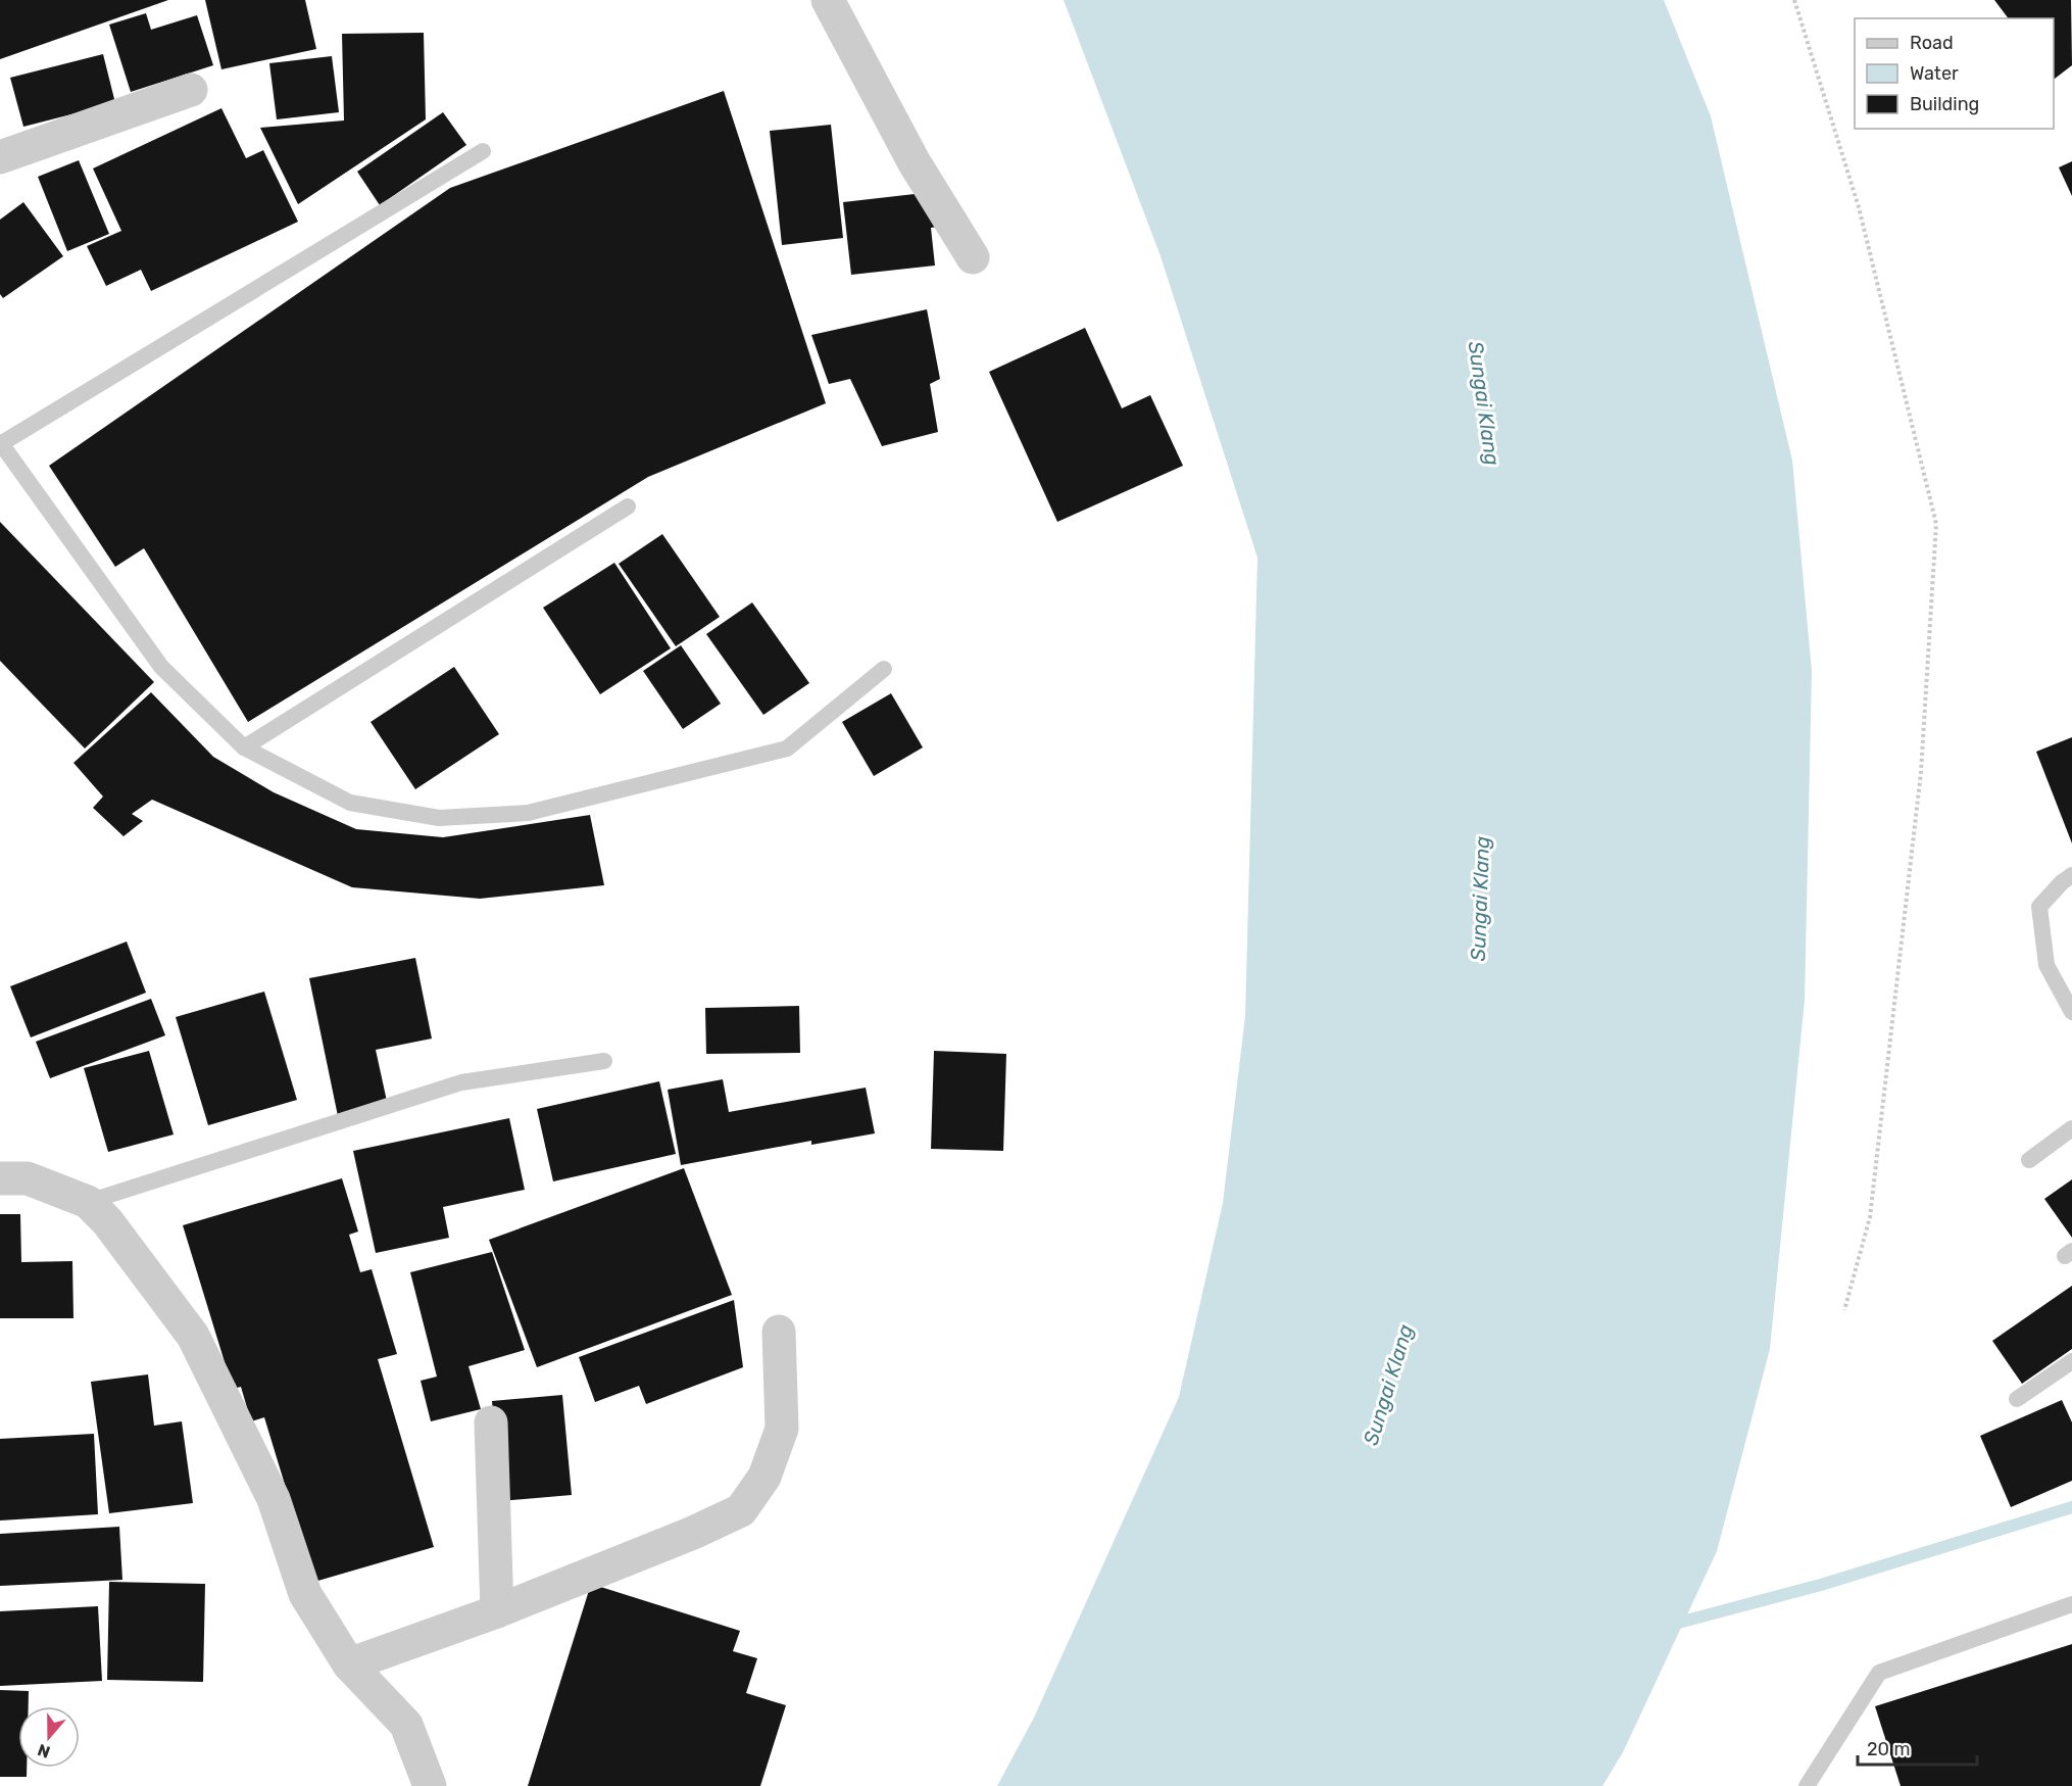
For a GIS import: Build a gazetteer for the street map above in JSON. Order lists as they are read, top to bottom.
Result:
{
  "water": ["Sungai Klang"],
  "legend": ["Road", "Water", "Building"],
  "scale_bar": "20 m",
  "north": "bottom"
}
